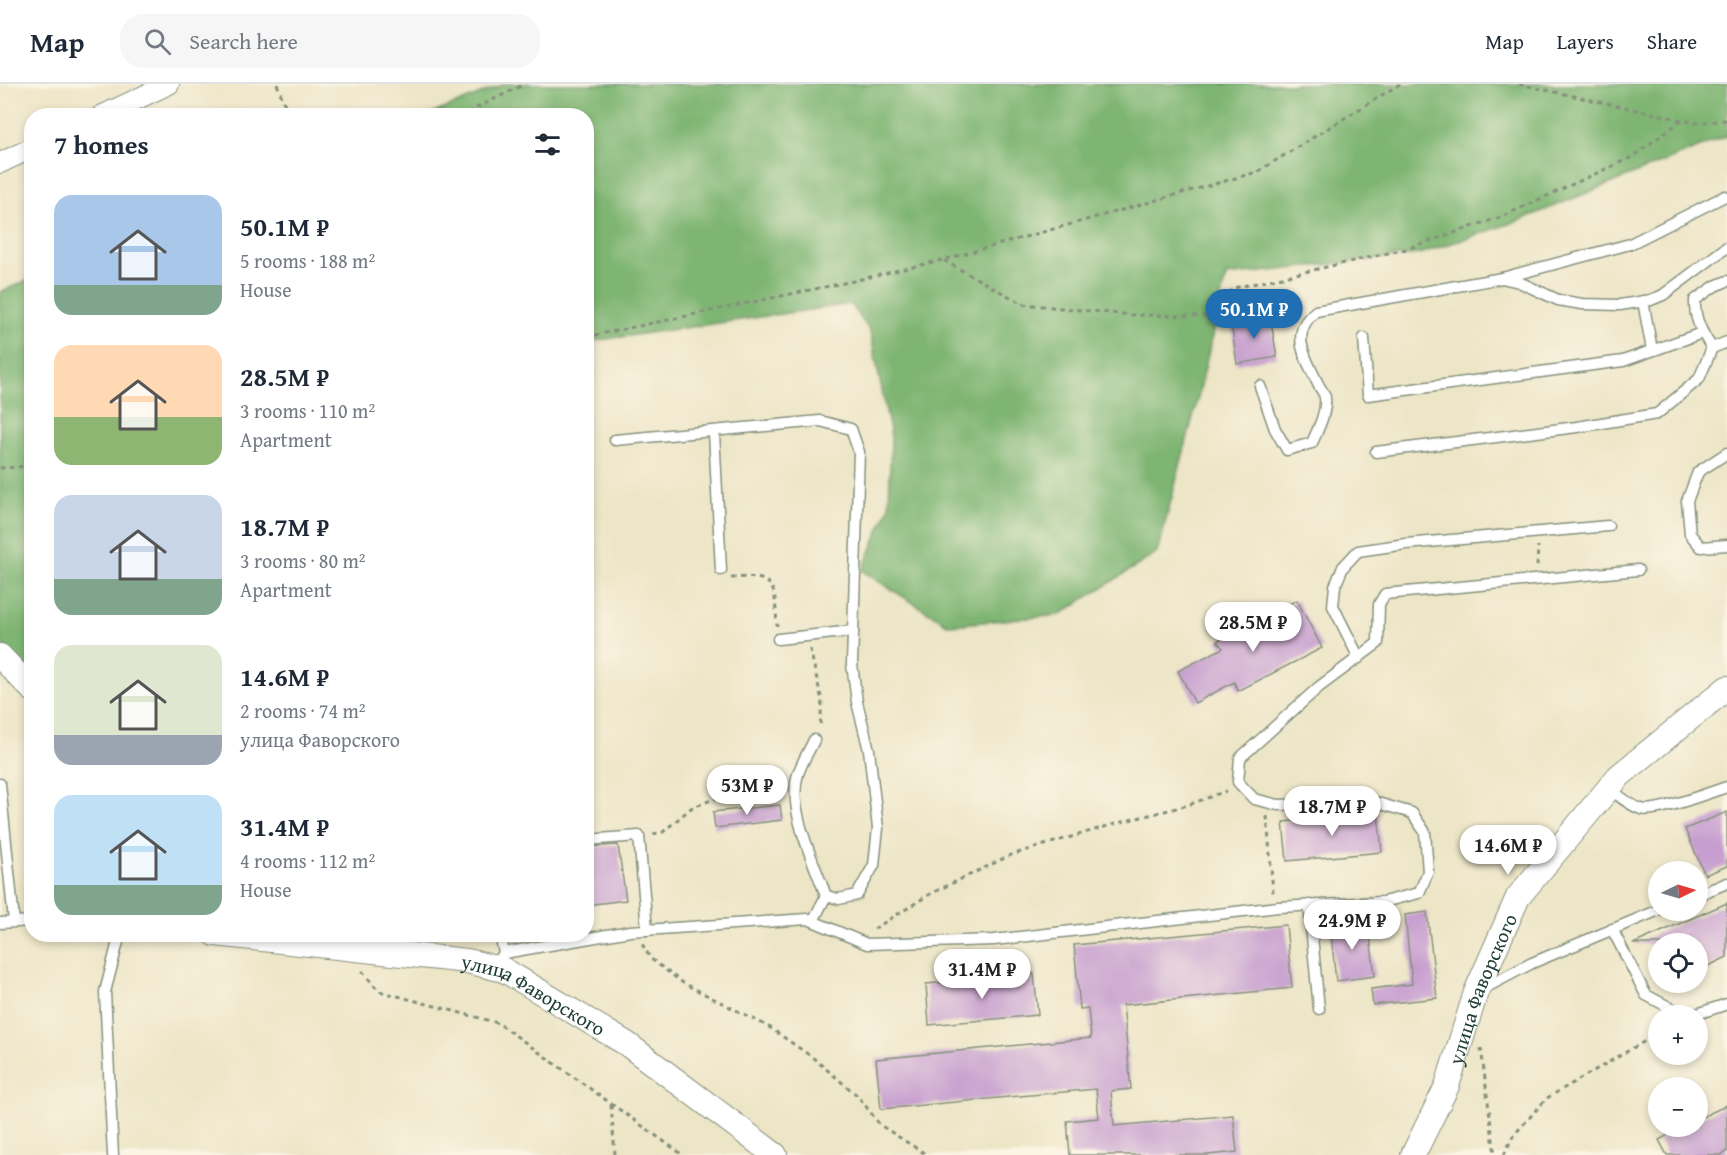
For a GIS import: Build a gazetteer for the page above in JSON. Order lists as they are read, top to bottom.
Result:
{
  "streets": {
    "street": ["улица Фаворского"]
  },
  "north": "right",
  "page": {
    "header": "Map",
    "search": "Search here",
    "nav": ["Map", "Layers", "Share"],
    "heading": "7 homes",
    "list": [
      {
        "name": "50.1M ₽",
        "note": "5 rooms · 188 m² · House"
      },
      {
        "name": "28.5M ₽",
        "note": "3 rooms · 110 m² · Apartment"
      },
      {
        "name": "18.7M ₽",
        "note": "3 rooms · 80 m² · Apartment"
      },
      {
        "name": "14.6M ₽",
        "note": "2 rooms · 74 m² · улица Фаворского"
      },
      {
        "name": "31.4M ₽",
        "note": "4 rooms · 112 m² · House"
      }
    ],
    "price": [
      "50.1M ₽",
      "28.5M ₽",
      "53M ₽",
      "18.7M ₽",
      "14.6M ₽",
      "24.9M ₽",
      "31.4M ₽"
    ],
    "map_buttons": ["+", "−"]
  }
}
